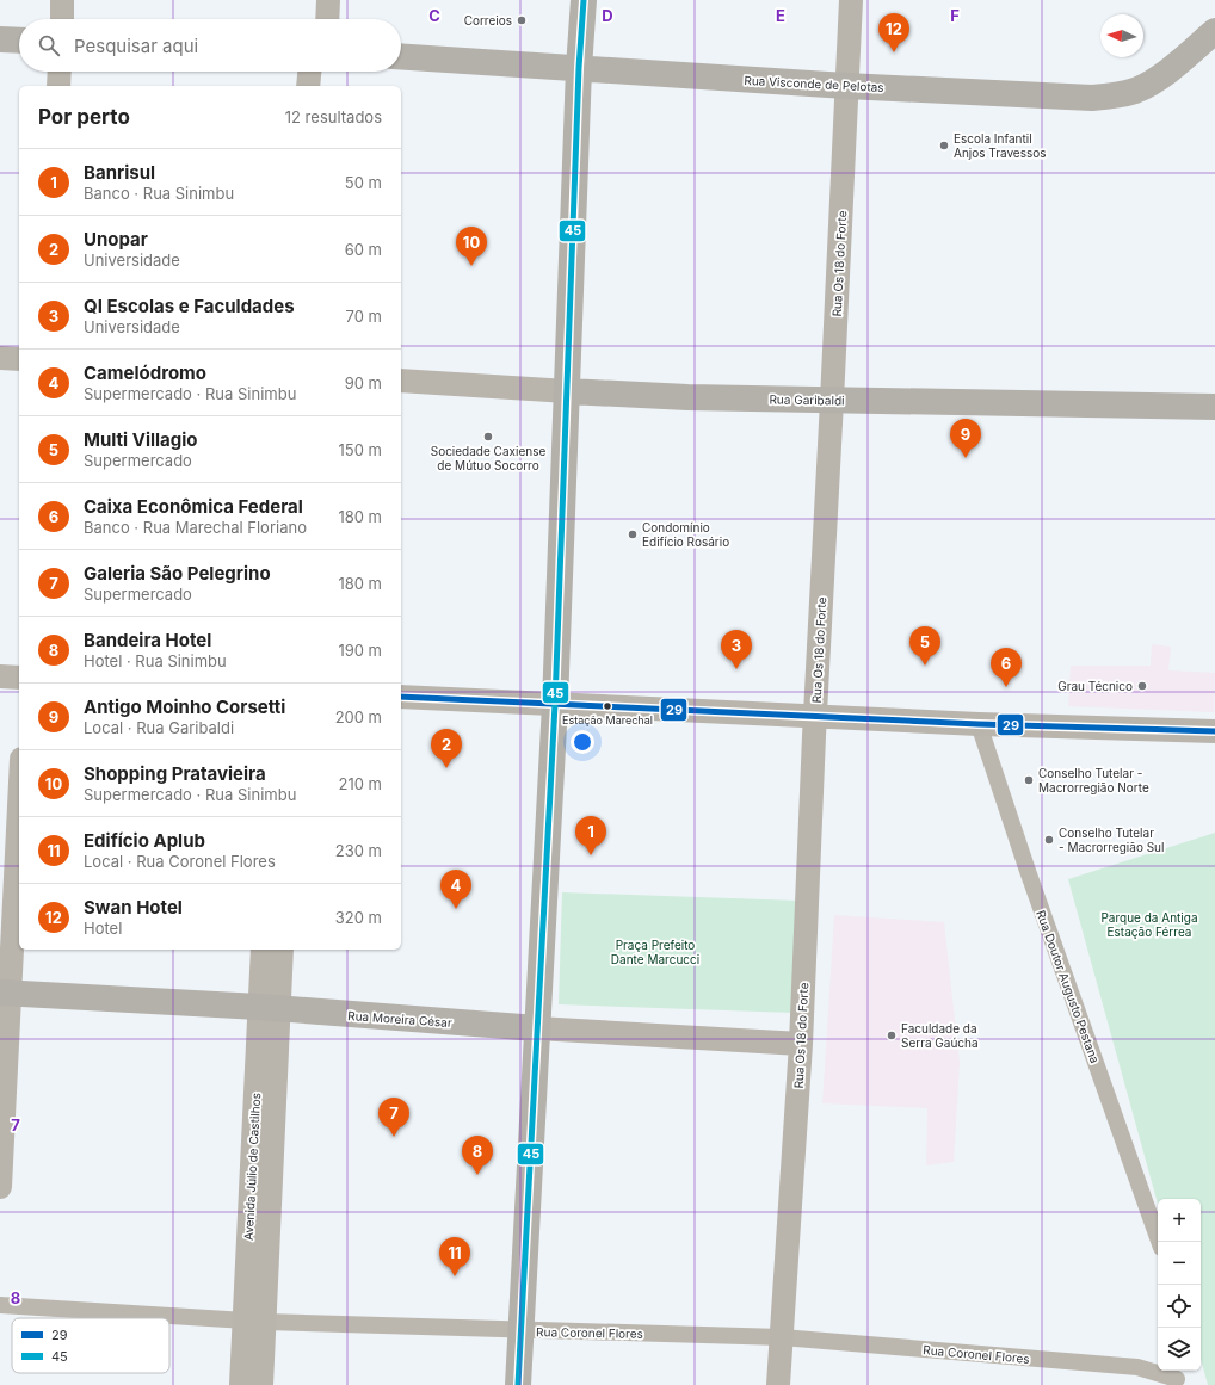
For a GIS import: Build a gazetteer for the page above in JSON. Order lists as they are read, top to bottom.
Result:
{
  "streets": {
    "main road": ["Rua Visconde de Pelotas", "Rua Garibaldi", "Rua Moreira César"],
    "street": [
      "Rua Os 18 do Forte",
      "Rua Doutor Augusto Pestana",
      "Avenida Júlio de Castilhos",
      "Rua Coronel Flores"
    ]
  },
  "crossings": [
    ["Rua Visconde de Pelotas", "Rua Os 18 do Forte"],
    ["Rua Os 18 do Forte", "Rua Garibaldi"],
    ["Rua Os 18 do Forte", "Rua Moreira César"],
    ["Rua Os 18 do Forte", "Rua Coronel Flores"],
    ["Rua Moreira César", "Avenida Júlio de Castilhos"],
    ["Avenida Júlio de Castilhos", "Rua Coronel Flores"]
  ],
  "parks": ["Parque da Antiga Estação Férrea", "Praça Prefeito Dante Marcucci"],
  "places": [
    "Correios",
    "Escola Infantil Anjos Travessos",
    "Sociedade Caxiense de Mútuo Socorro",
    "Condomínio Edifício Rosário",
    "Grau Técnico",
    "Estação Marechal",
    "Conselho Tutelar - Macrorregião Norte",
    "Conselho Tutelar - Macrorregião Sul",
    "Faculdade da Serra Gaúcha"
  ],
  "lines": ["transit line 45", "transit line 29"],
  "legend": ["29", "45"],
  "north": "left",
  "page": {
    "pins": [
      "12",
      "10",
      "9",
      "5",
      "3",
      "6",
      "2",
      "1",
      "4",
      "7",
      "8",
      "11"
    ],
    "search": "Pesquisar aqui",
    "heading": ["Por perto", "12 resultados"],
    "list": [
      {
        "mark": "1",
        "name": "Banrisul",
        "note": "Banco · Rua Sinimbu",
        "value": "50 m"
      },
      {
        "mark": "2",
        "name": "Unopar",
        "note": "Universidade",
        "value": "60 m"
      },
      {
        "mark": "3",
        "name": "QI Escolas e Faculdades",
        "note": "Universidade",
        "value": "70 m"
      },
      {
        "mark": "4",
        "name": "Camelódromo",
        "note": "Supermercado · Rua Sinimbu",
        "value": "90 m"
      },
      {
        "mark": "5",
        "name": "Multi Villagio",
        "note": "Supermercado",
        "value": "150 m"
      },
      {
        "mark": "6",
        "name": "Caixa Econômica Federal",
        "note": "Banco · Rua Marechal Floriano",
        "value": "180 m"
      },
      {
        "mark": "7",
        "name": "Galeria São Pelegrino",
        "note": "Supermercado",
        "value": "180 m"
      },
      {
        "mark": "8",
        "name": "Bandeira Hotel",
        "note": "Hotel · Rua Sinimbu",
        "value": "190 m"
      },
      {
        "mark": "9",
        "name": "Antigo Moinho Corsetti",
        "note": "Local · Rua Garibaldi",
        "value": "200 m"
      },
      {
        "mark": "10",
        "name": "Shopping Pratavieira",
        "note": "Supermercado · Rua Sinimbu",
        "value": "210 m"
      },
      {
        "mark": "11",
        "name": "Edifício Aplub",
        "note": "Local · Rua Coronel Flores",
        "value": "230 m"
      },
      {
        "mark": "12",
        "name": "Swan Hotel",
        "note": "Hotel",
        "value": "320 m"
      }
    ],
    "map_buttons": ["+", "−"]
  },
  "grid": {
    "columns": [
      "C",
      "D",
      "E",
      "F"
    ],
    "rows": ["7", "8"]
  }
}
